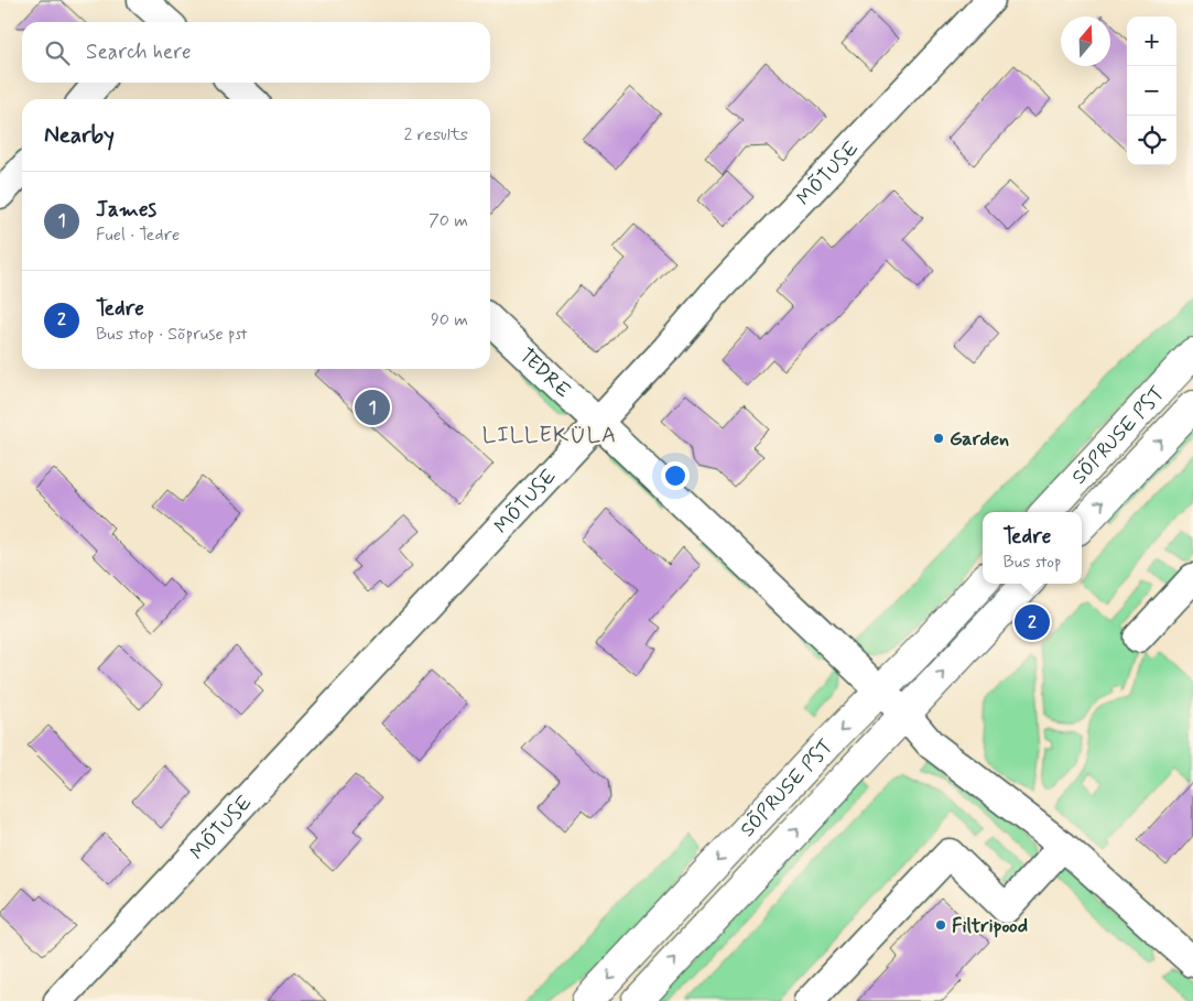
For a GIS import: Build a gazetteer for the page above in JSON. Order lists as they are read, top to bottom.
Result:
{
  "streets": {
    "main road": ["SÕPRUSE PST"],
    "street": ["MÕTUSE", "TEDRE"]
  },
  "crossings": [
    ["MÕTUSE", "TEDRE"],
    ["TEDRE", "SÕPRUSE PST"]
  ],
  "districts": ["LILLEKÜLA"],
  "places": ["Garden", "Filtripood"],
  "north": "top",
  "page": {
    "map_buttons": ["+", "−"],
    "search": "Search here",
    "heading": ["Nearby", "2 results"],
    "list": [
      {
        "mark": "1",
        "name": "James",
        "note": "Fuel · Tedre",
        "value": "70 m"
      },
      {
        "mark": "2",
        "name": "Tedre",
        "note": "Bus stop · Sõpruse pst",
        "value": "90 m"
      }
    ],
    "pins": ["1", "2"],
    "popup": ["Tedre", "Bus stop"]
  }
}
